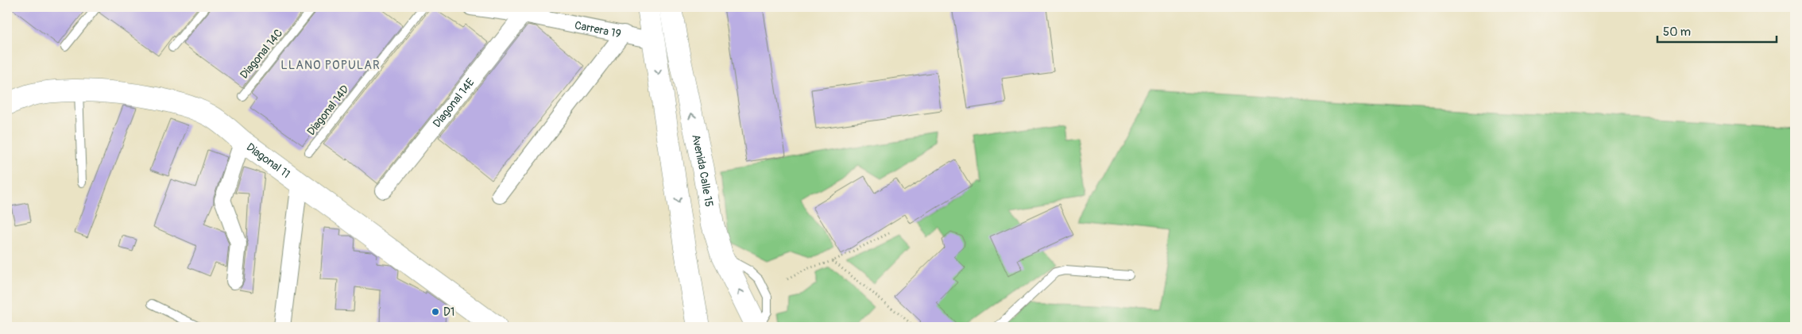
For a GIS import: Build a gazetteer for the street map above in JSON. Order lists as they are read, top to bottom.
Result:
{
  "streets": {
    "main road": ["Diagonal 11", "Avenida Calle 15"],
    "street": ["Carrera 19", "Diagonal 14E"],
    "lane": ["Diagonal 14C", "Diagonal 14D"]
  },
  "crossings": [
    ["Carrera 19", "Diagonal 14E"]
  ],
  "districts": ["LLANO POPULAR"],
  "places": ["D1"],
  "scale_bar": "50 m"
}
